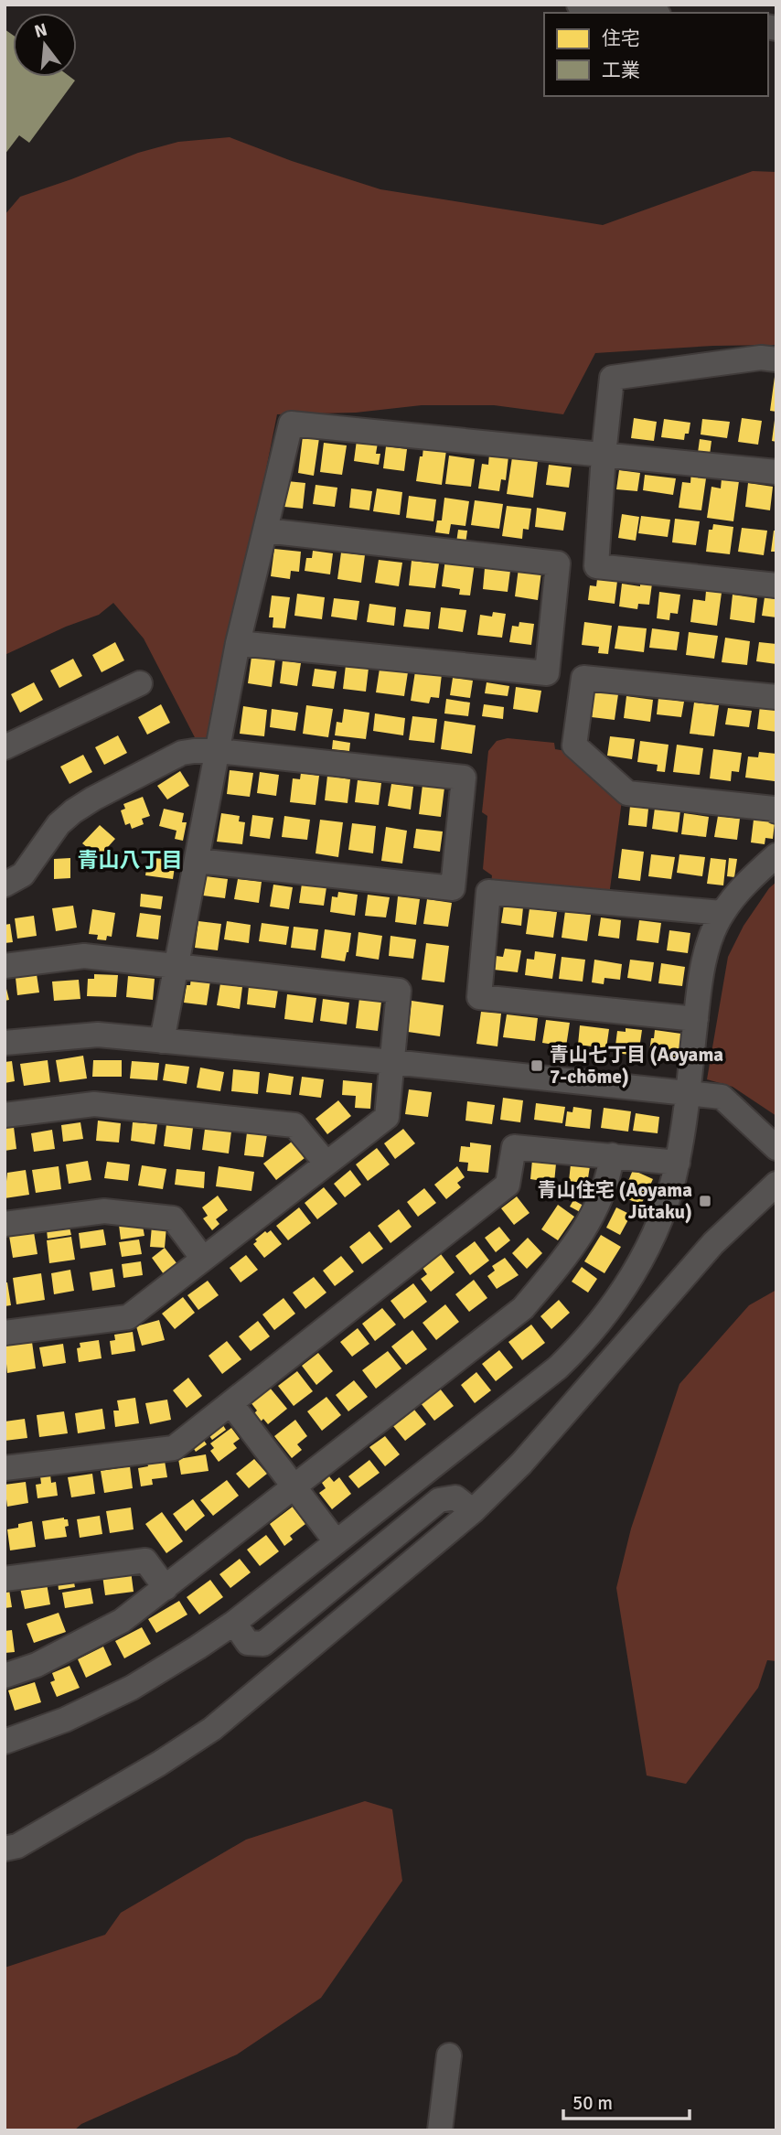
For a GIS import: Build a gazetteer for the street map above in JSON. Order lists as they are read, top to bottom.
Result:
{
  "districts": ["青山八丁目"],
  "places": {
    "transit": ["青山七丁目 (Aoyama 7-chōme)", "青山住宅 (Aoyama Jūtaku)"]
  },
  "legend": ["住宅", "工業"],
  "scale_bar": "50 m",
  "north": "top"
}
